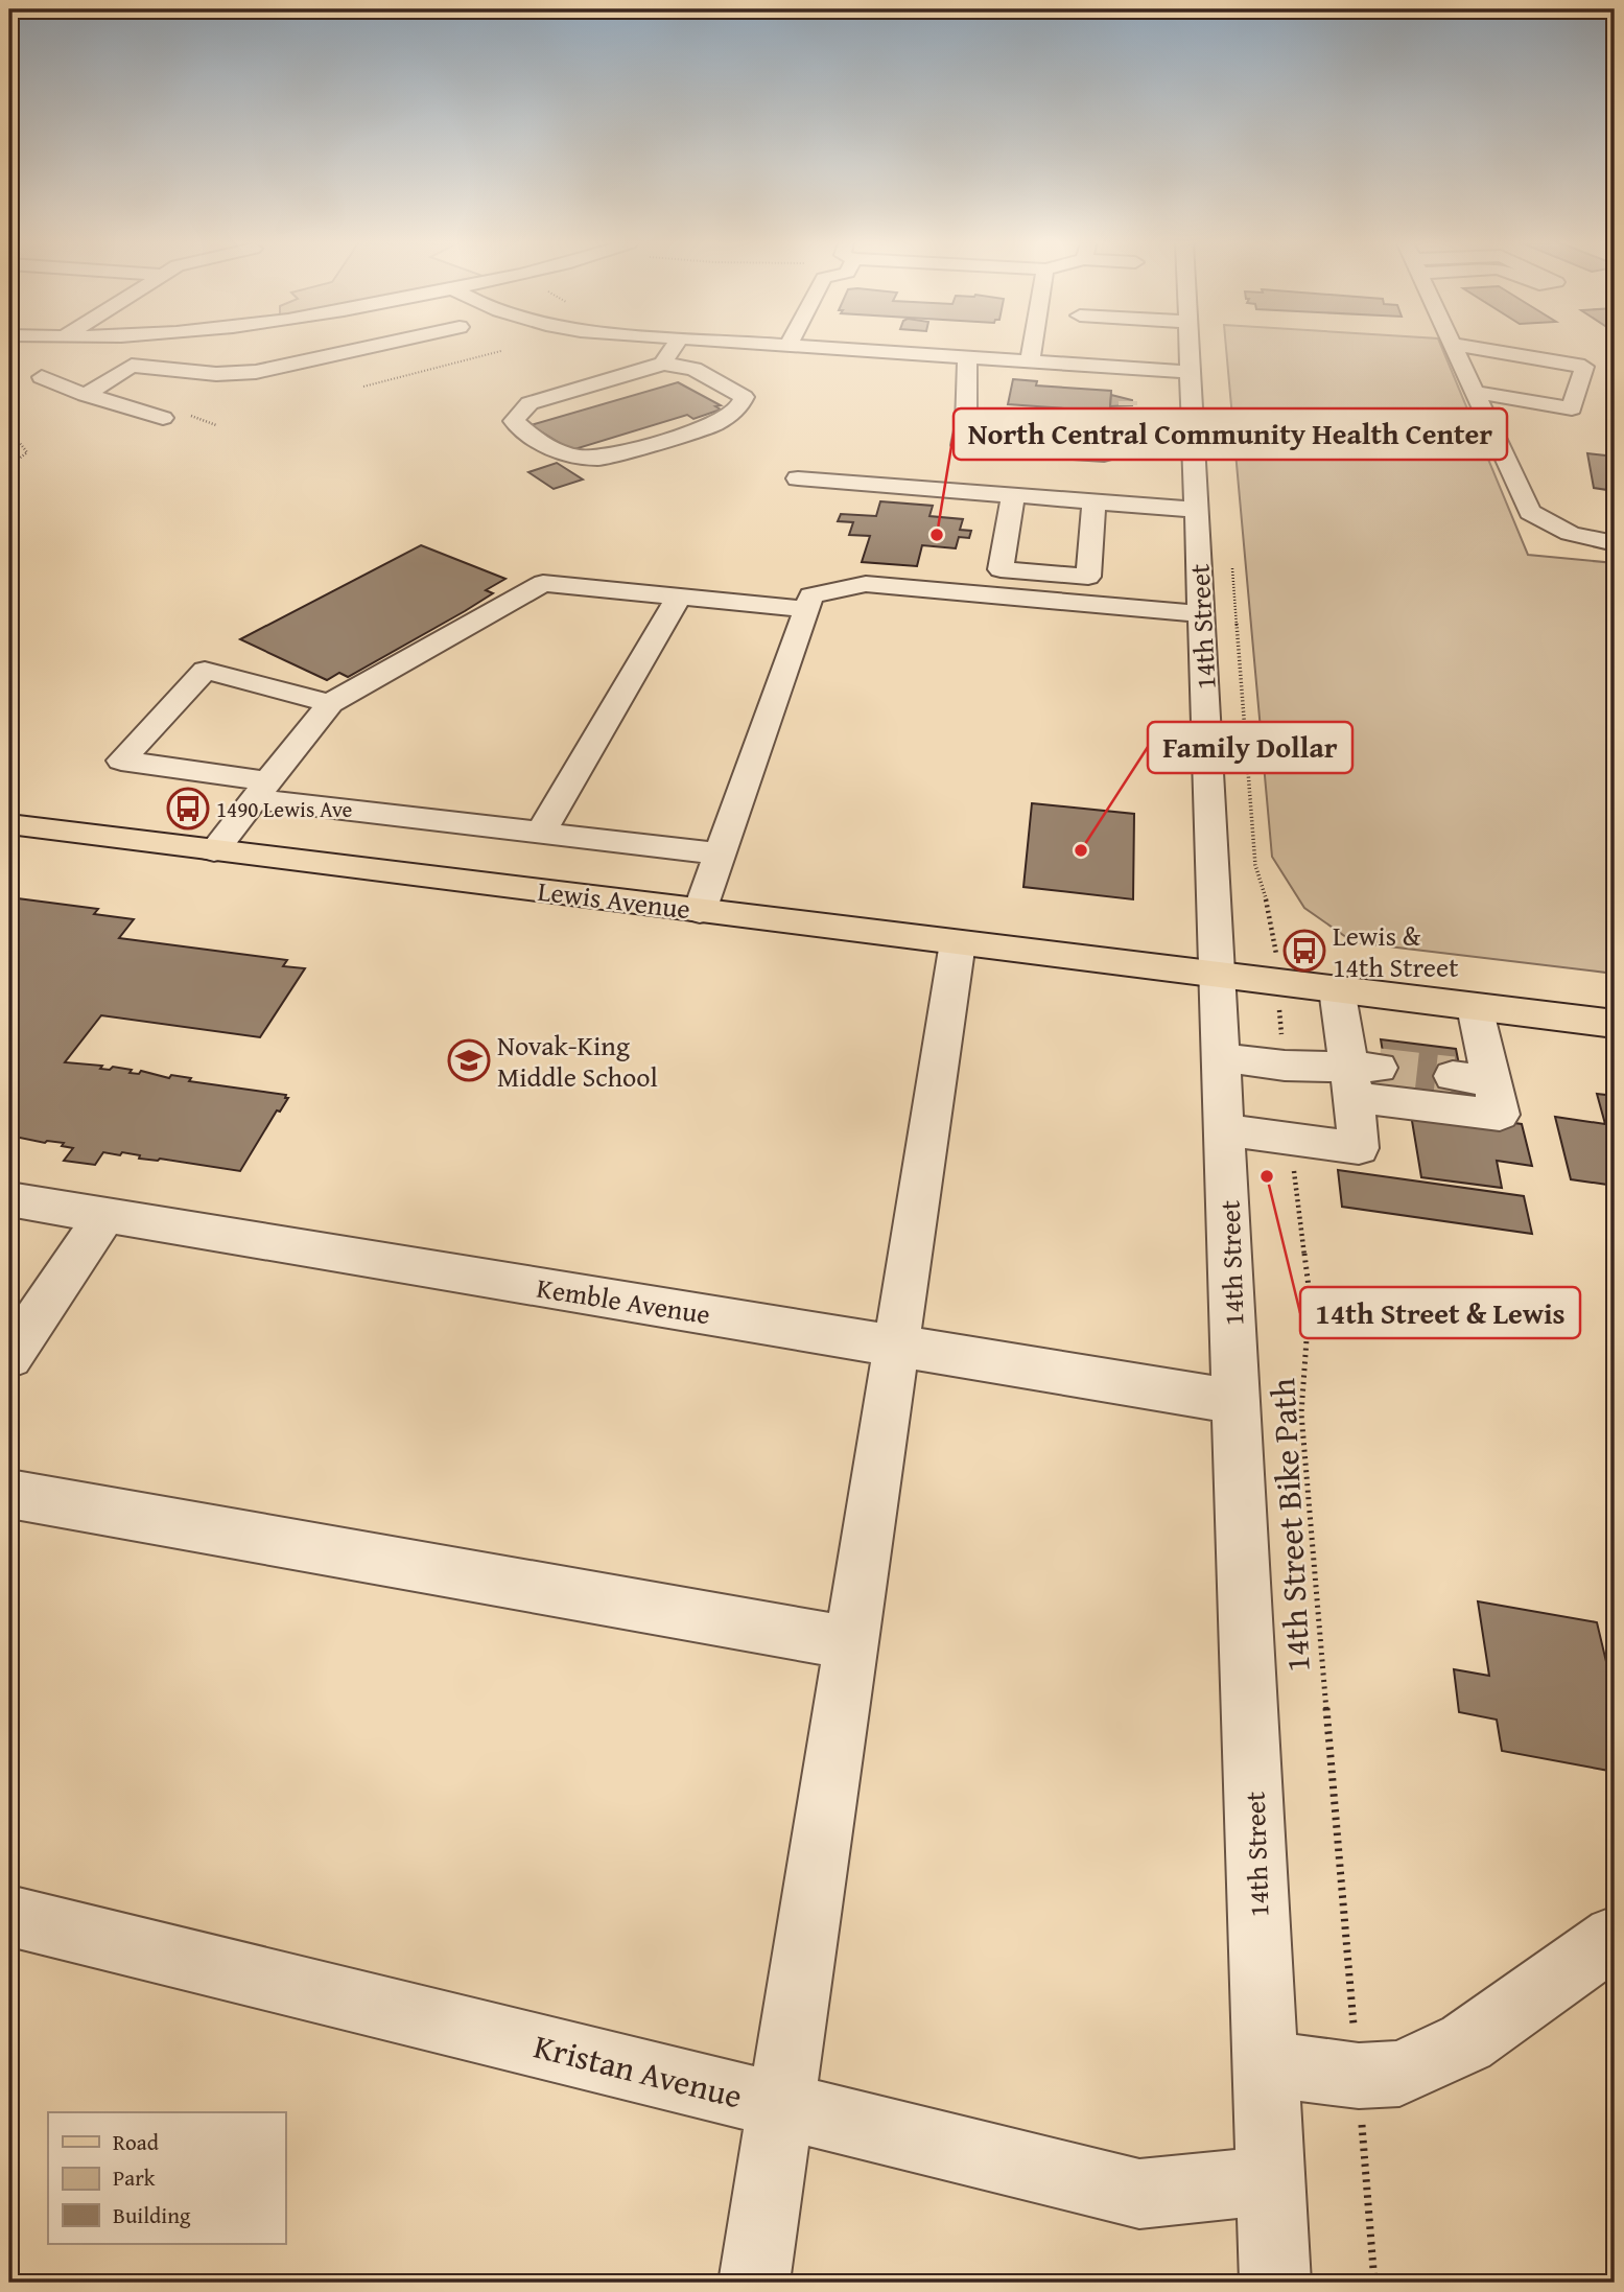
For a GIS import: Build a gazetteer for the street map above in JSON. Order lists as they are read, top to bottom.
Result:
{
  "streets": {
    "main road": ["Lewis Avenue"],
    "street": ["14th Street", "Kemble Avenue", "Kristan Avenue"],
    "path": ["14th Street Bike Path"]
  },
  "crossings": [
    ["14th Street", "Lewis Avenue"],
    ["14th Street", "Kemble Avenue"],
    ["14th Street", "Kristan Avenue"]
  ],
  "places": {
    "other": ["North Central Community Health Center", "Family Dollar", "14th Street & Lewis"],
    "bus stop": ["1490 Lewis Ave", "Lewis & 14th Street"],
    "school or university": ["Novak-King Middle School"]
  },
  "legend": ["Road", "Park", "Building"]
}
